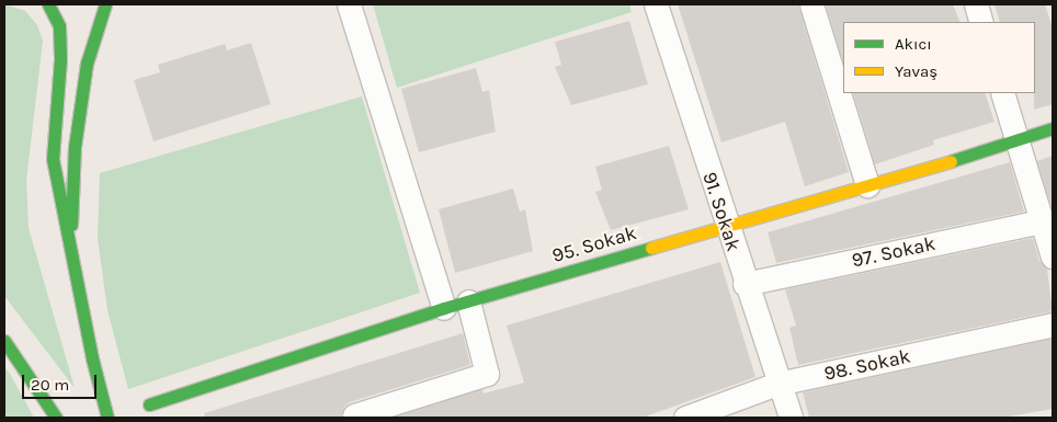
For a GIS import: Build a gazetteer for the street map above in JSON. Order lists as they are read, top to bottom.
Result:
{
  "streets": {
    "main road": ["95. Sokak"],
    "street": ["91. Sokak", "97. Sokak", "98. Sokak"]
  },
  "crossings": [
    ["91. Sokak", "95. Sokak"],
    ["91. Sokak", "97. Sokak"],
    ["91. Sokak", "98. Sokak"]
  ],
  "legend": ["Akıcı", "Yavaş"],
  "scale_bar": "20 m"
}
